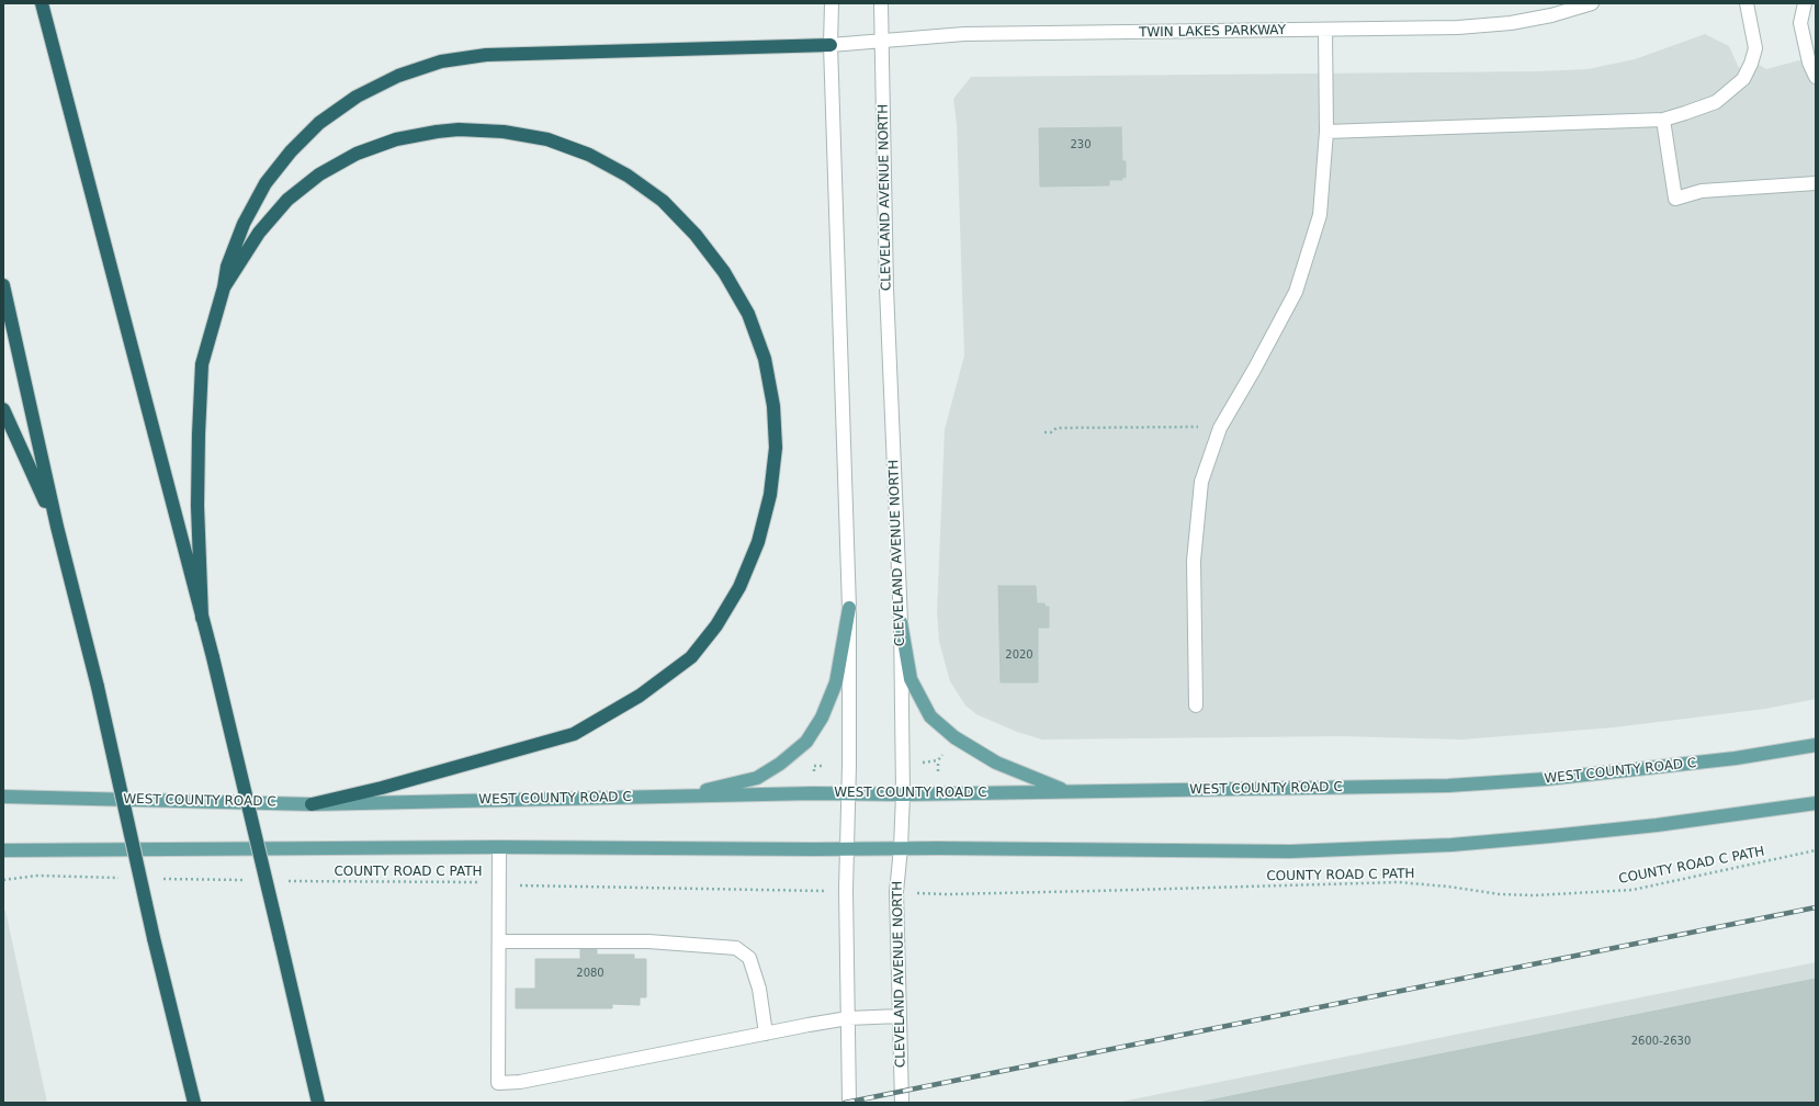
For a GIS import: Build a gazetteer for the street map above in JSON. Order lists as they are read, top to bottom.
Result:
{
  "streets": {
    "main road": ["WEST COUNTY ROAD C"],
    "street": ["TWIN LAKES PARKWAY", "CLEVELAND AVENUE NORTH"],
    "path": ["COUNTY ROAD C PATH"]
  },
  "crossings": [
    ["TWIN LAKES PARKWAY", "CLEVELAND AVENUE NORTH"],
    ["CLEVELAND AVENUE NORTH", "WEST COUNTY ROAD C"]
  ],
  "house_numbers": [
    "230",
    "2020",
    "2080",
    "2600-2630"
  ]
}
